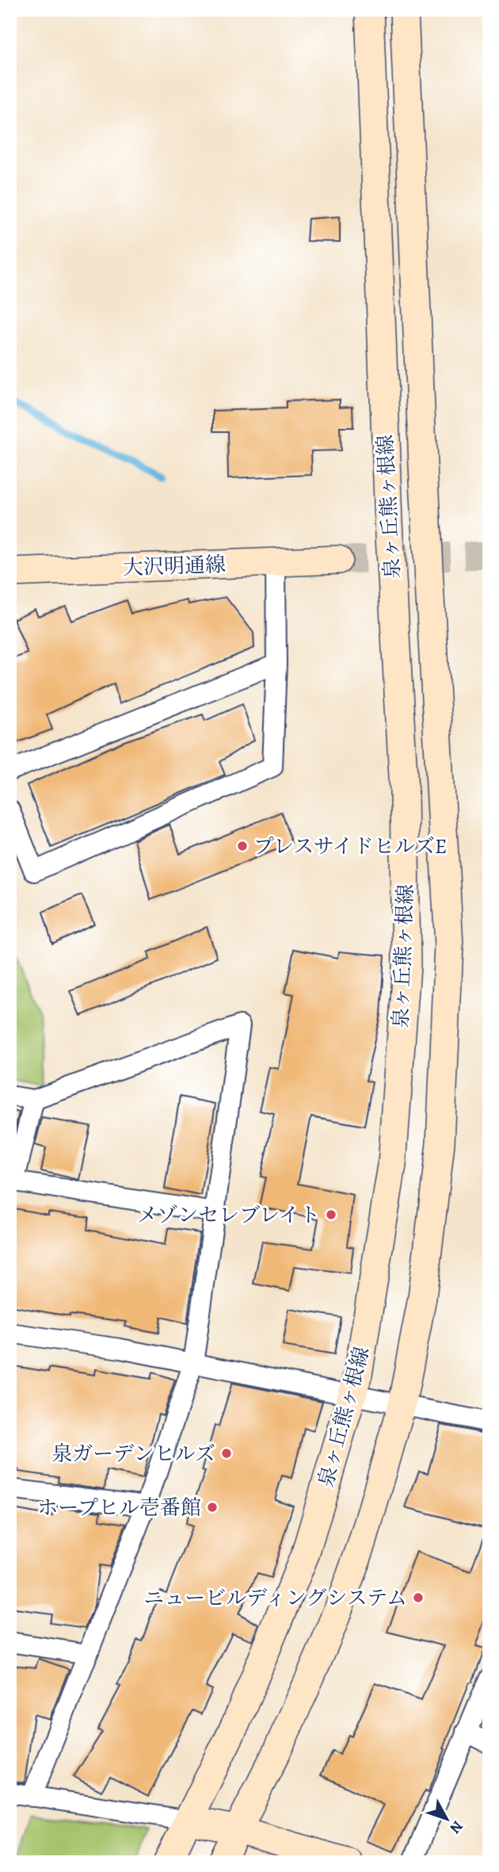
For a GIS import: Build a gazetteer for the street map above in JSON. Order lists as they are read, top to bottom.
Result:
{
  "streets": {
    "main road": ["泉ヶ丘熊ヶ根線", "大沢明通線"]
  },
  "places": [
    "プレスサイドヒルズE",
    "メゾンセレブレイト",
    "泉ガーデンヒルズ",
    "ホープヒル壱番館",
    "ニュービルディングシステム"
  ],
  "north": "bottom right"
}
